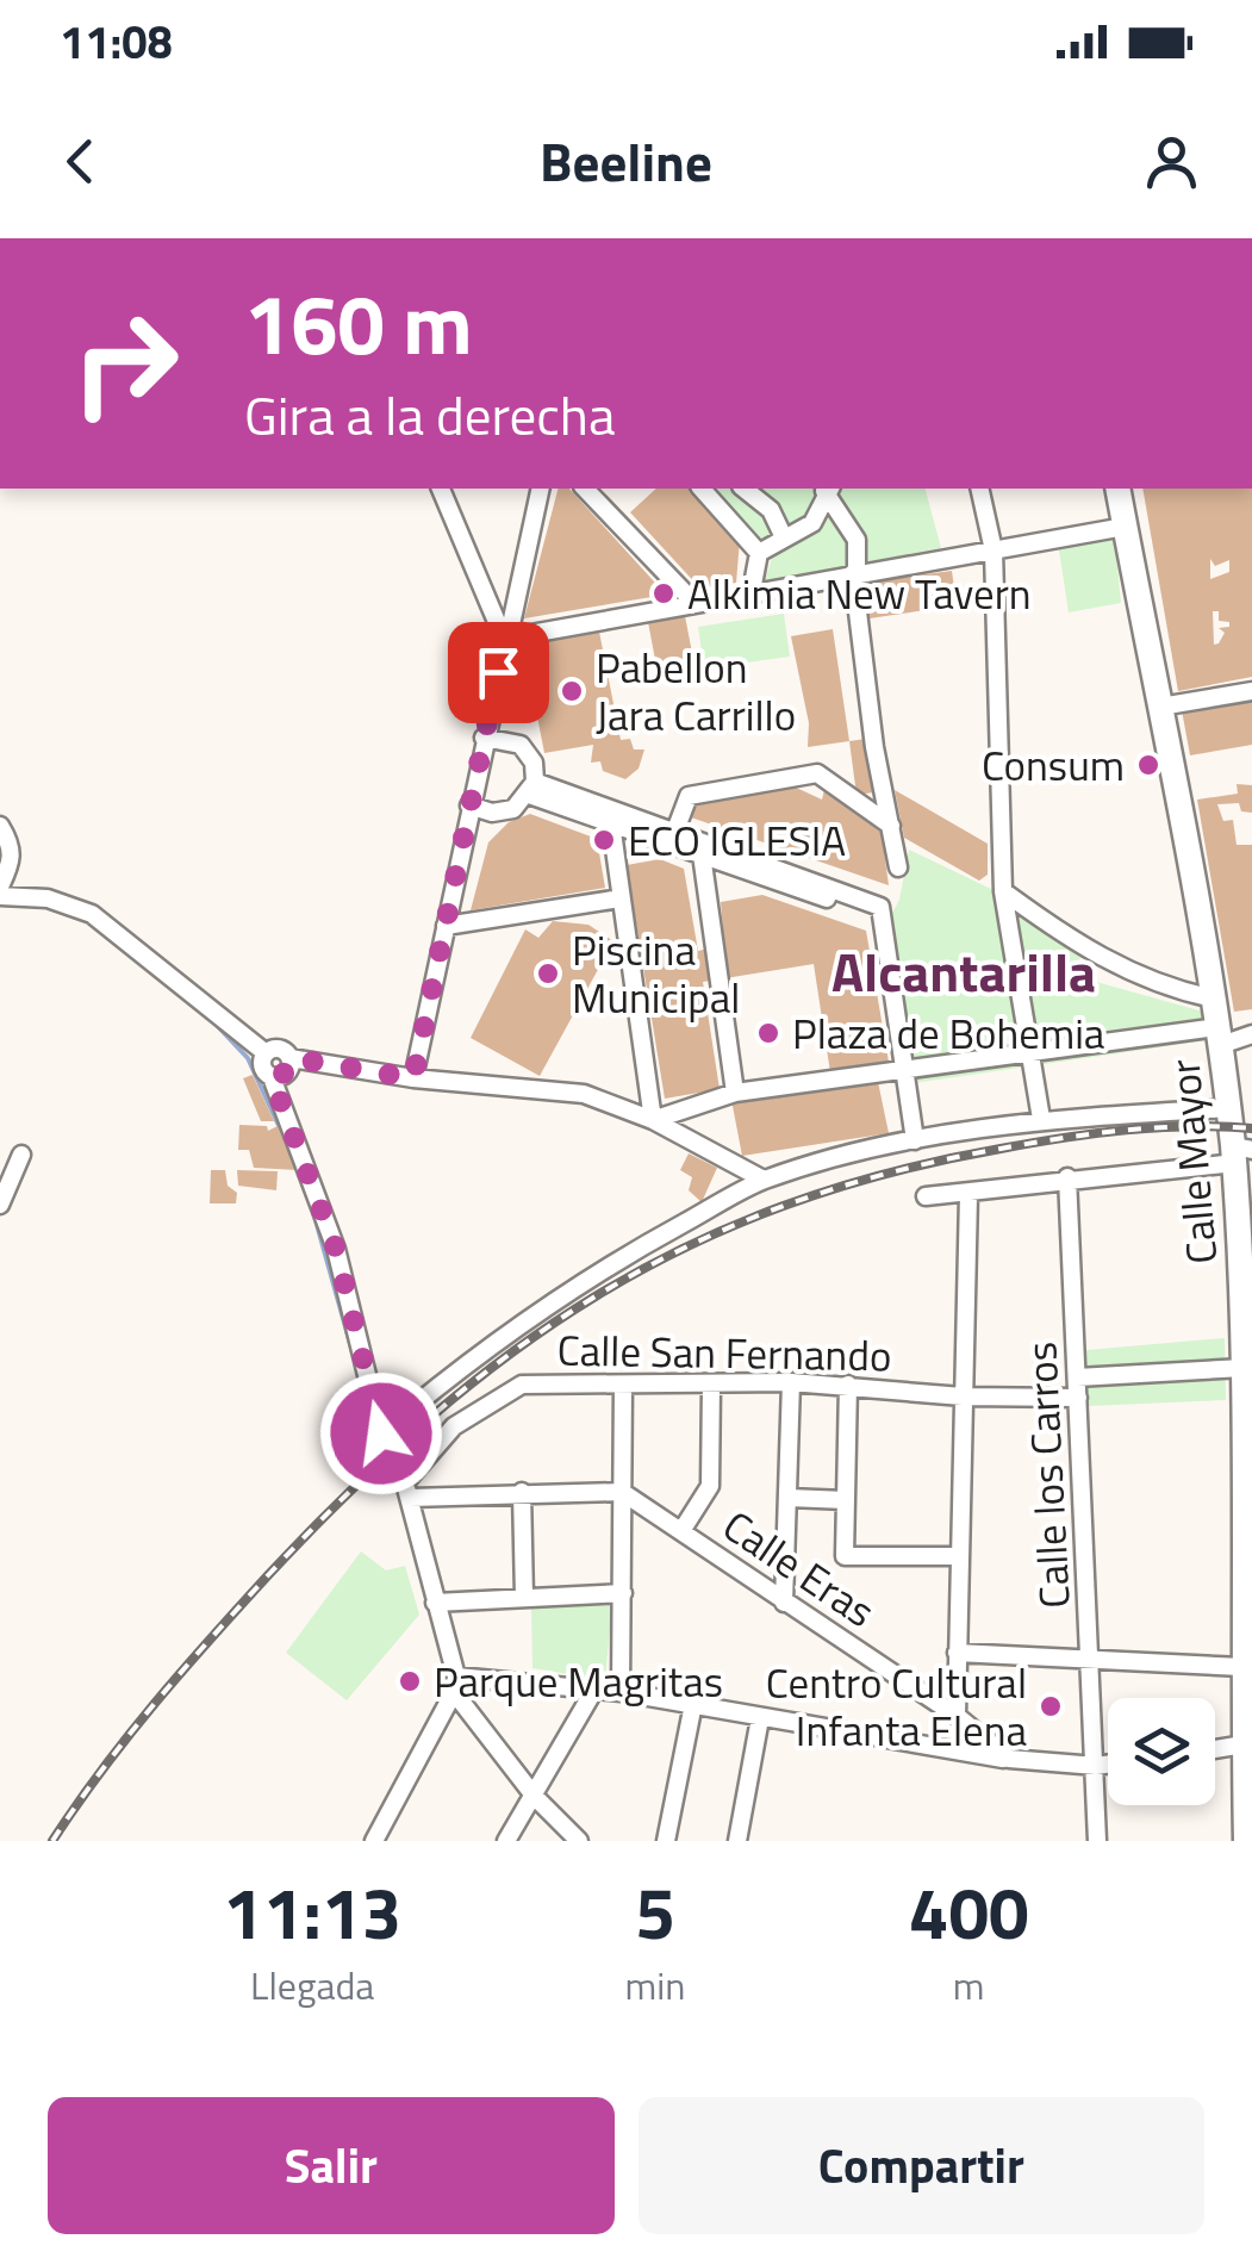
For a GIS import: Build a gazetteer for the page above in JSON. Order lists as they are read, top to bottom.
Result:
{
  "streets": {
    "main road": ["Calle Mayor"],
    "street": ["Calle San Fernando", "Calle los Carros", "Calle Eras"]
  },
  "crossings": [
    ["Calle San Fernando", "Calle los Carros"]
  ],
  "districts": ["Alcantarilla"],
  "places": [
    "Alkimia New Tavern",
    "Pabellon Jara Carrillo",
    "Consum",
    "ECO IGLESIA",
    "Piscina Municipal",
    "Plaza de Bohemia",
    "Parque Magritas",
    "Centro Cultural Infanta Elena"
  ],
  "page": {
    "status": "11:08",
    "header": "Beeline",
    "turn": ["160 m", "Gira a la derecha"],
    "eta": [
      "11:13",
      "Llegada",
      "5",
      "min",
      "400",
      "m"
    ],
    "buttons": ["Salir", "Compartir"]
  }
}
